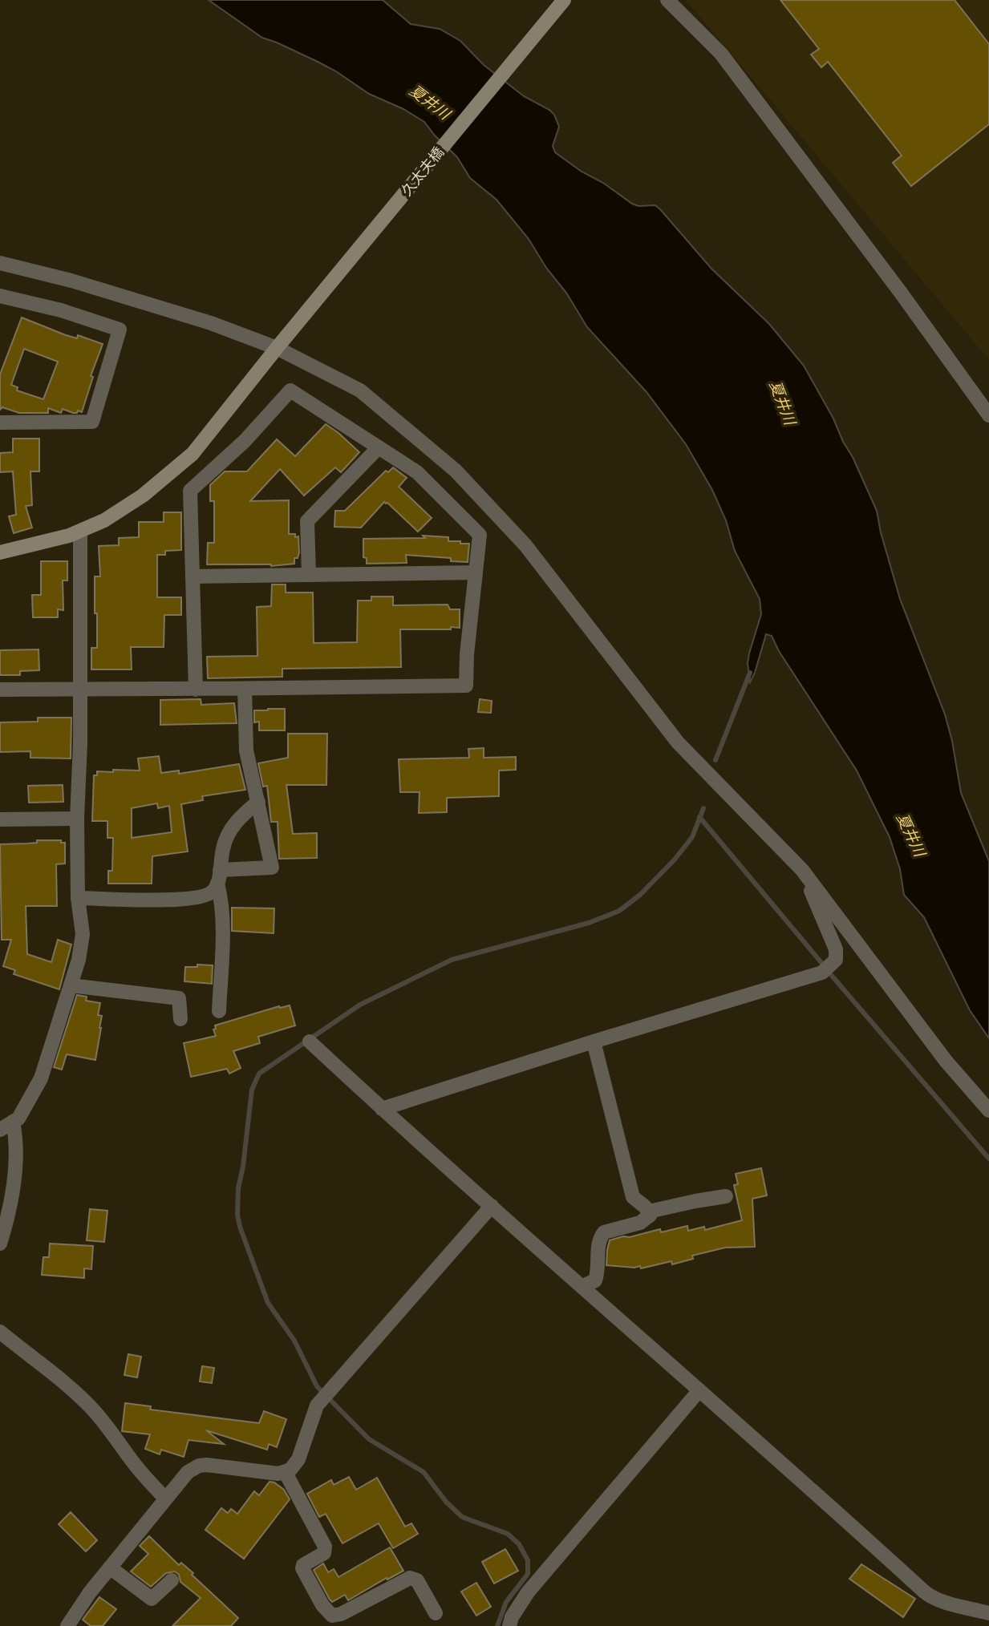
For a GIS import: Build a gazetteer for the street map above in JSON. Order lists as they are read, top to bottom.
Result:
{
  "streets": {
    "street": ["久太夫橋"]
  },
  "water": ["夏井川"]
}
